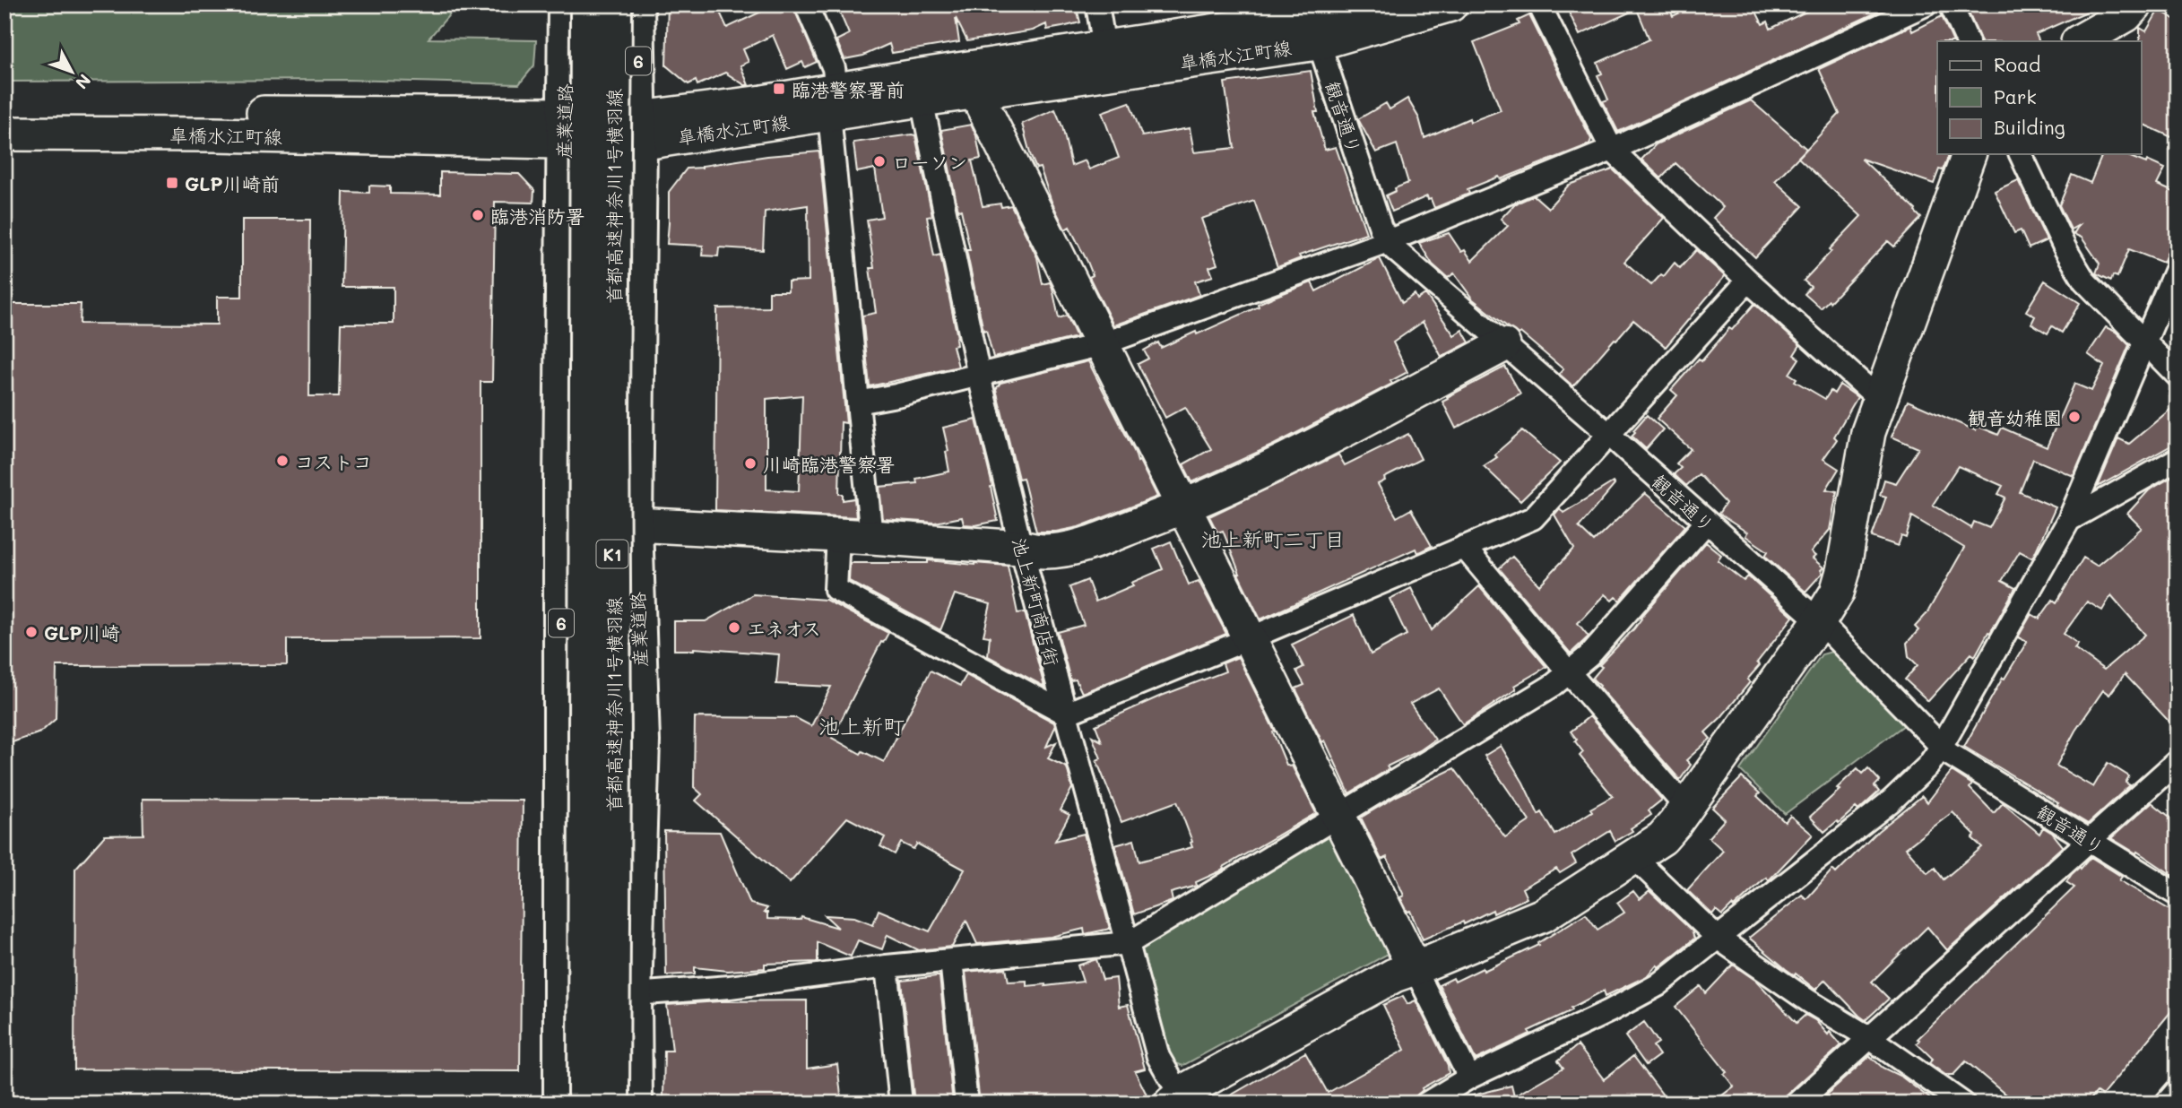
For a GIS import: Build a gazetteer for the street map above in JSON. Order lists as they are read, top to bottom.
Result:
{
  "streets": {
    "main road": [
      "6",
      "産業道路",
      "首都高速神奈川1号横羽線",
      "K1"
    ],
    "street": ["皐橋水江町線", "観音通り", "池上新町商店街"]
  },
  "crossings": [
    ["皐橋水江町線", "観音通り"],
    ["皐橋水江町線", "産業道路"],
    ["皐橋水江町線", "池上新町商店街"]
  ],
  "districts": ["池上新町二丁目", "池上新町"],
  "places": {
    "transit": ["臨港警察署前", "GLP川崎前"],
    "other": [
      "ローソン",
      "臨港消防署",
      "観音幼稚園",
      "コストコ",
      "川崎臨港警察署",
      "エネオス",
      "GLP川崎"
    ]
  },
  "legend": ["Road", "Park", "Building"],
  "north": "bottom right"
}
